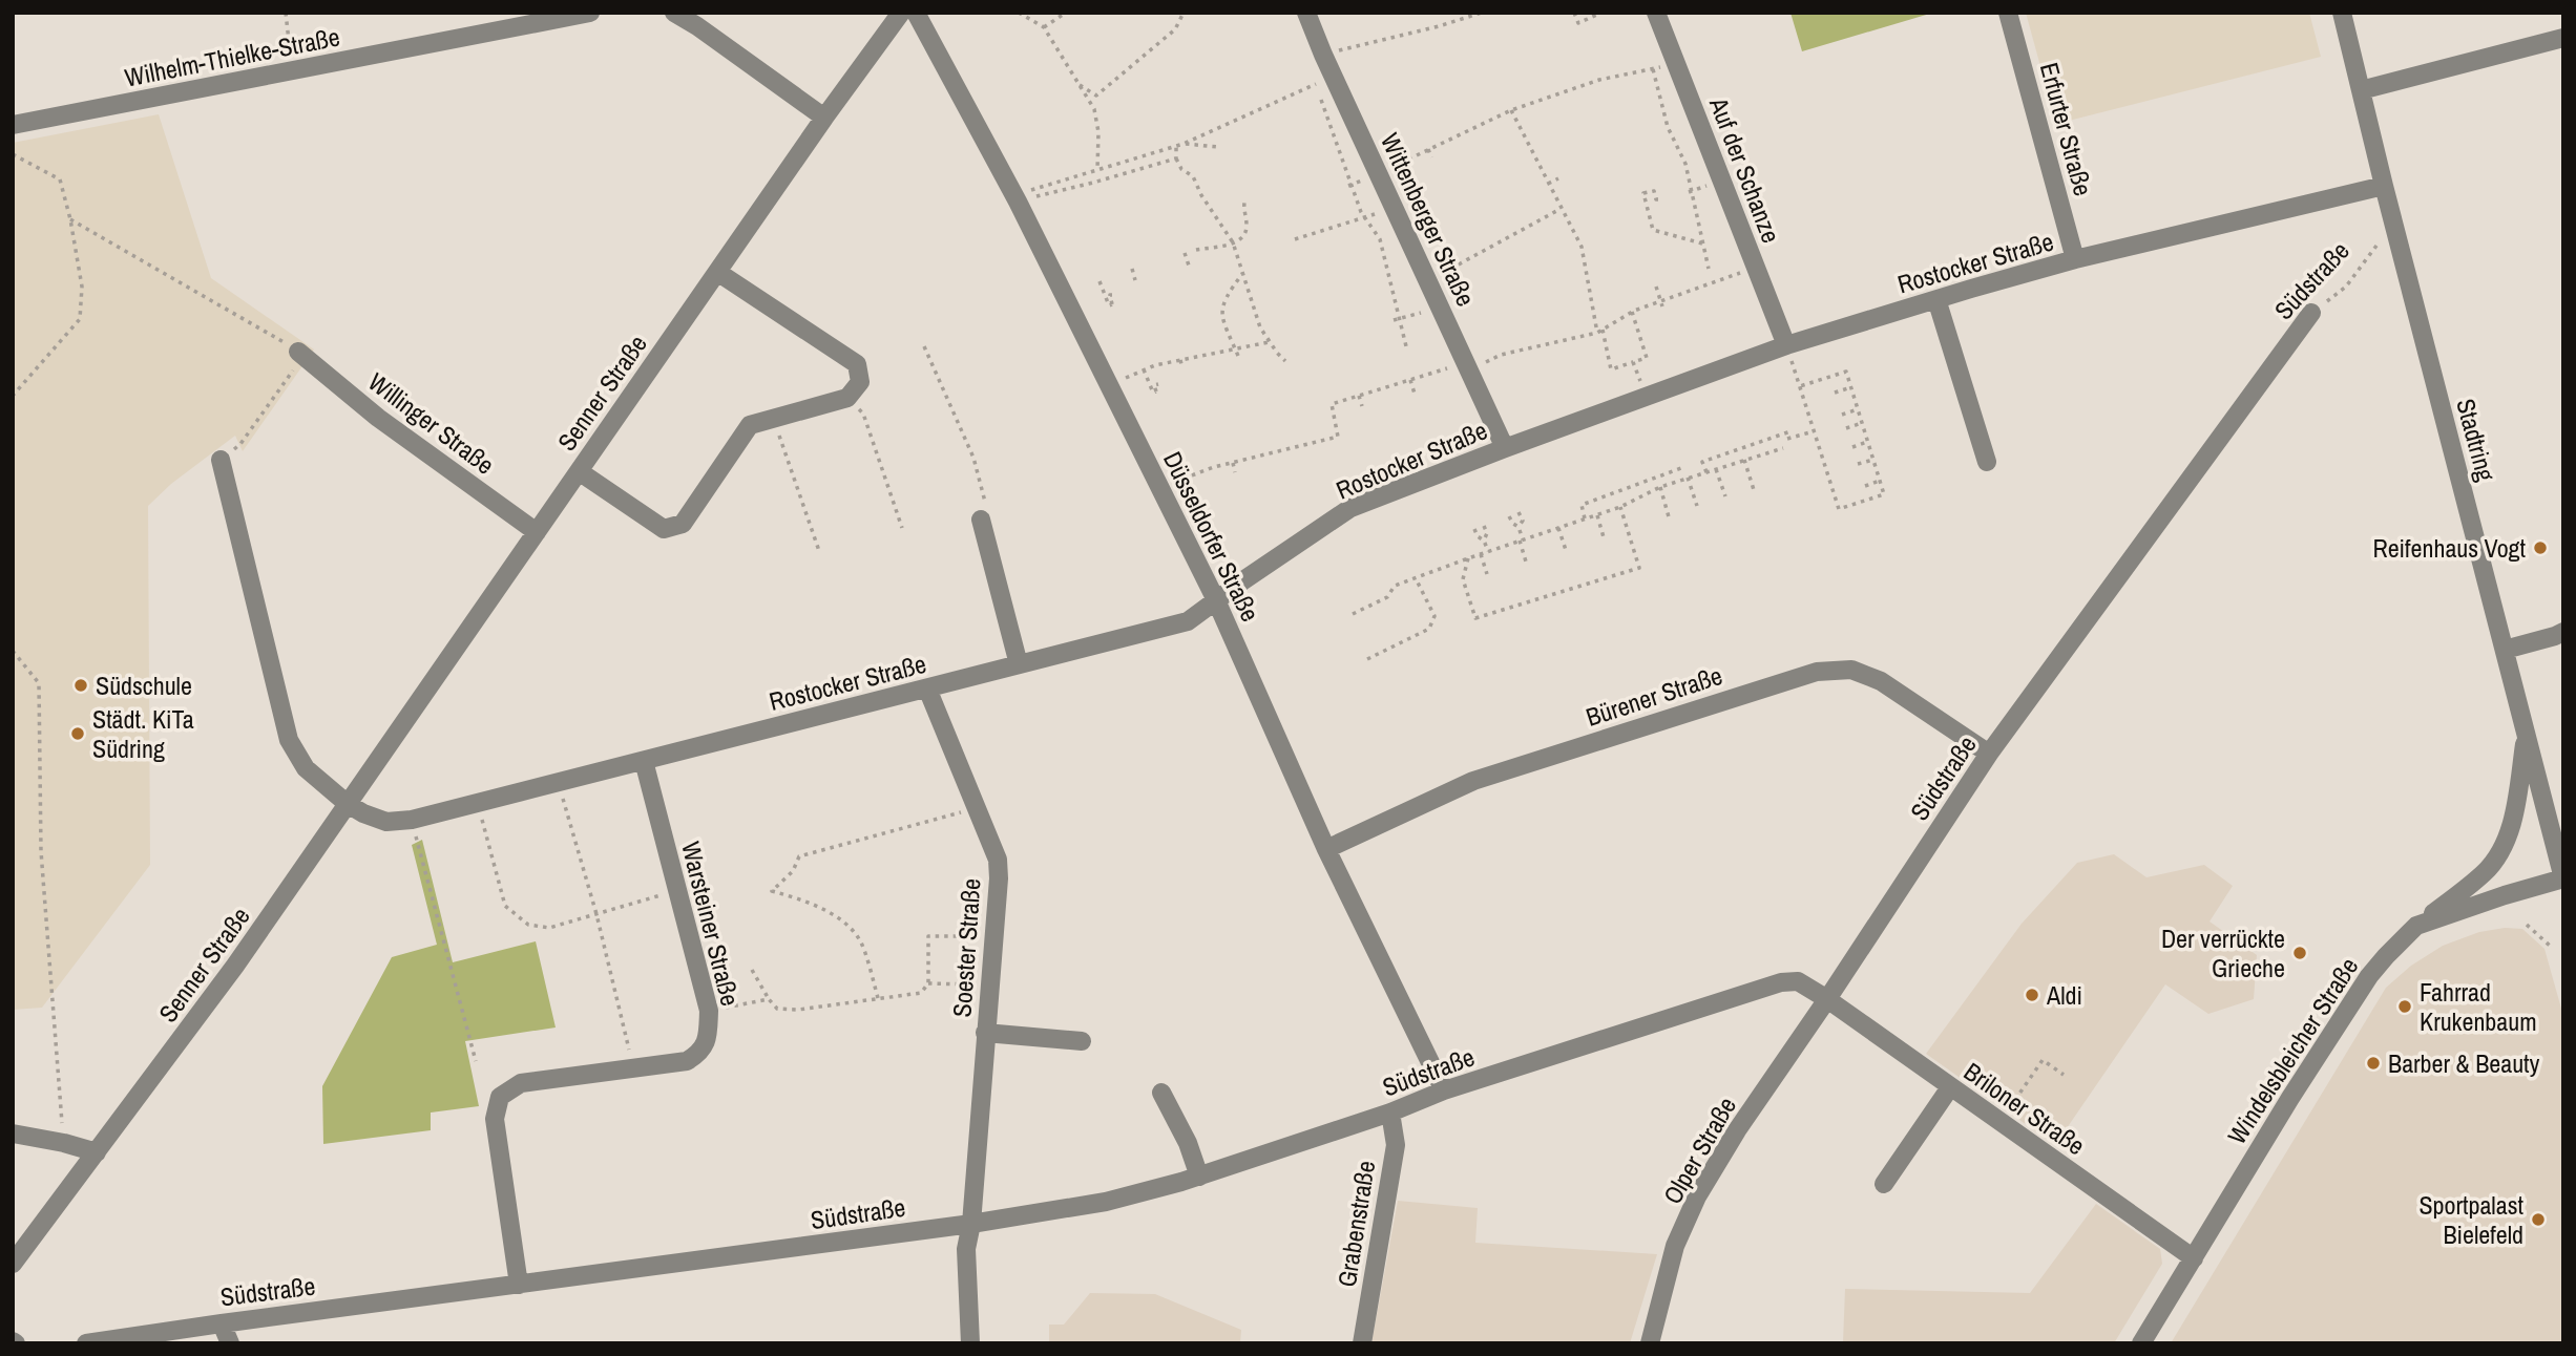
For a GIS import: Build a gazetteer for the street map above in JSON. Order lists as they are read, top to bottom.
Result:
{
  "streets": {
    "street": [
      "Wilhelm-Thielke-Straße",
      "Erfurter Straße",
      "Auf der Schanze",
      "Wittenberger Straße",
      "Rostocker Straße",
      "Südstraße",
      "Senner Straße",
      "Willinger Straße",
      "Stadtring",
      "Düsseldorfer Straße",
      "Bürener Straße",
      "Warsteiner Straße",
      "Soester Straße",
      "Windelsbleicher Straße",
      "Briloner Straße",
      "Olper Straße",
      "Grabenstraße"
    ]
  },
  "crossings": [
    ["Erfurter Straße", "Rostocker Straße"],
    ["Auf der Schanze", "Rostocker Straße"],
    ["Wittenberger Straße", "Rostocker Straße"],
    ["Rostocker Straße", "Senner Straße"],
    ["Rostocker Straße", "Stadtring"],
    ["Rostocker Straße", "Düsseldorfer Straße"],
    ["Rostocker Straße", "Warsteiner Straße"],
    ["Rostocker Straße", "Soester Straße"],
    ["Südstraße", "Stadtring"],
    ["Südstraße", "Düsseldorfer Straße"],
    ["Südstraße", "Bürener Straße"],
    ["Südstraße", "Warsteiner Straße"],
    ["Südstraße", "Soester Straße"],
    ["Südstraße", "Briloner Straße"],
    ["Südstraße", "Olper Straße"],
    ["Südstraße", "Grabenstraße"],
    ["Senner Straße", "Willinger Straße"],
    ["Stadtring", "Windelsbleicher Straße"],
    ["Düsseldorfer Straße", "Bürener Straße"],
    ["Windelsbleicher Straße", "Briloner Straße"],
    ["Briloner Straße", "Olper Straße"]
  ],
  "places": [
    "Reifenhaus Vogt",
    "Südschule",
    "Städt. KiTa Südring",
    "Der verrückte Grieche",
    "Aldi",
    "Fahrrad Krukenbaum",
    "Barber & Beauty",
    "Sportpalast Bielefeld"
  ]
}
